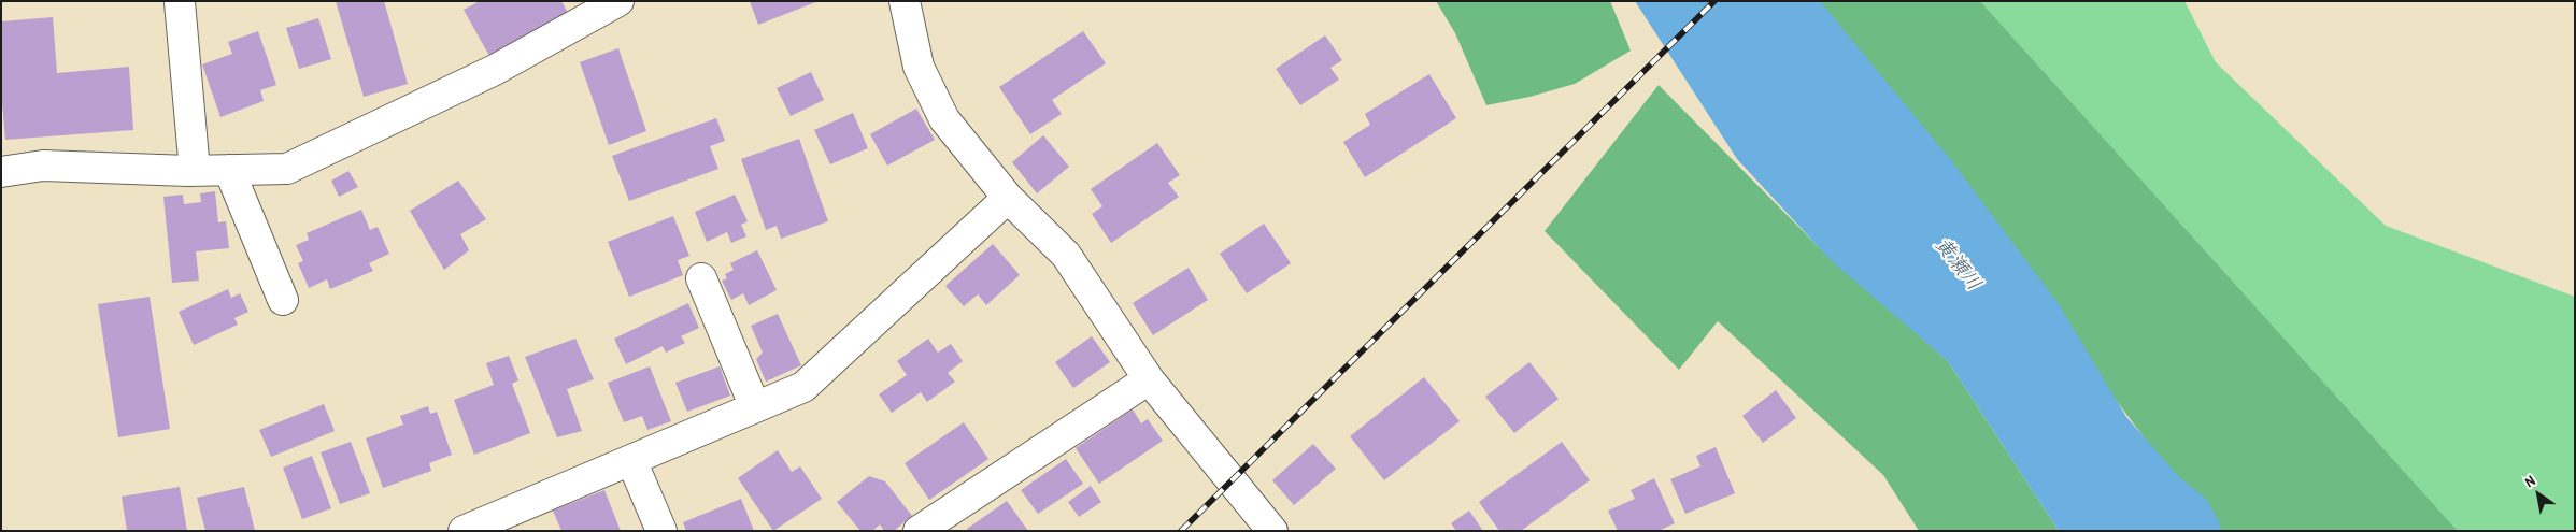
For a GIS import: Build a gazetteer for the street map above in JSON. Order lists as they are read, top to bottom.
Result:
{
  "water": ["黄瀬川"],
  "north": "top left"
}
